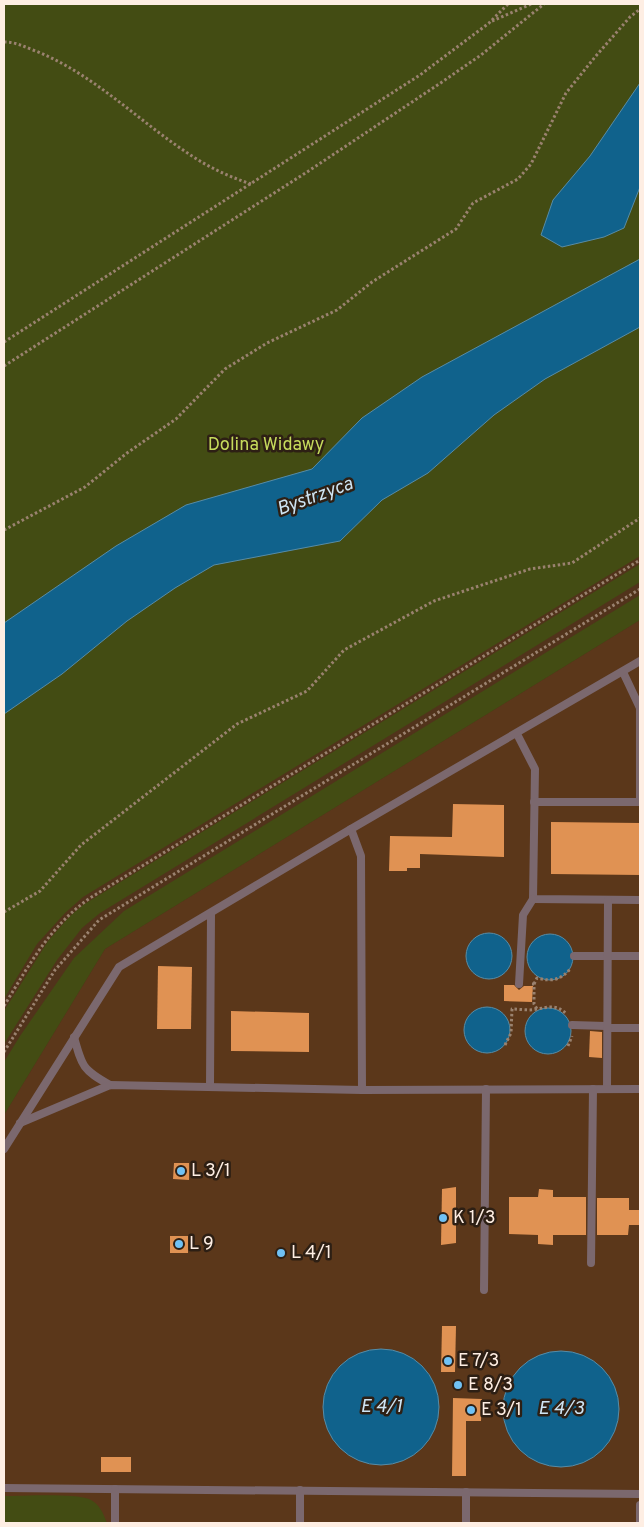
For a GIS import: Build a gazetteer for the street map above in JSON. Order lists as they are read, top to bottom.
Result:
{
  "water": ["Bystrzyca", "E 4/1", "E 4/3"],
  "parks": ["Dolina Widawy"],
  "places": [
    "L 3/1",
    "K 1/3",
    "L 9",
    "L 4/1",
    "E 7/3",
    "E 8/3",
    "E 3/1"
  ]
}
